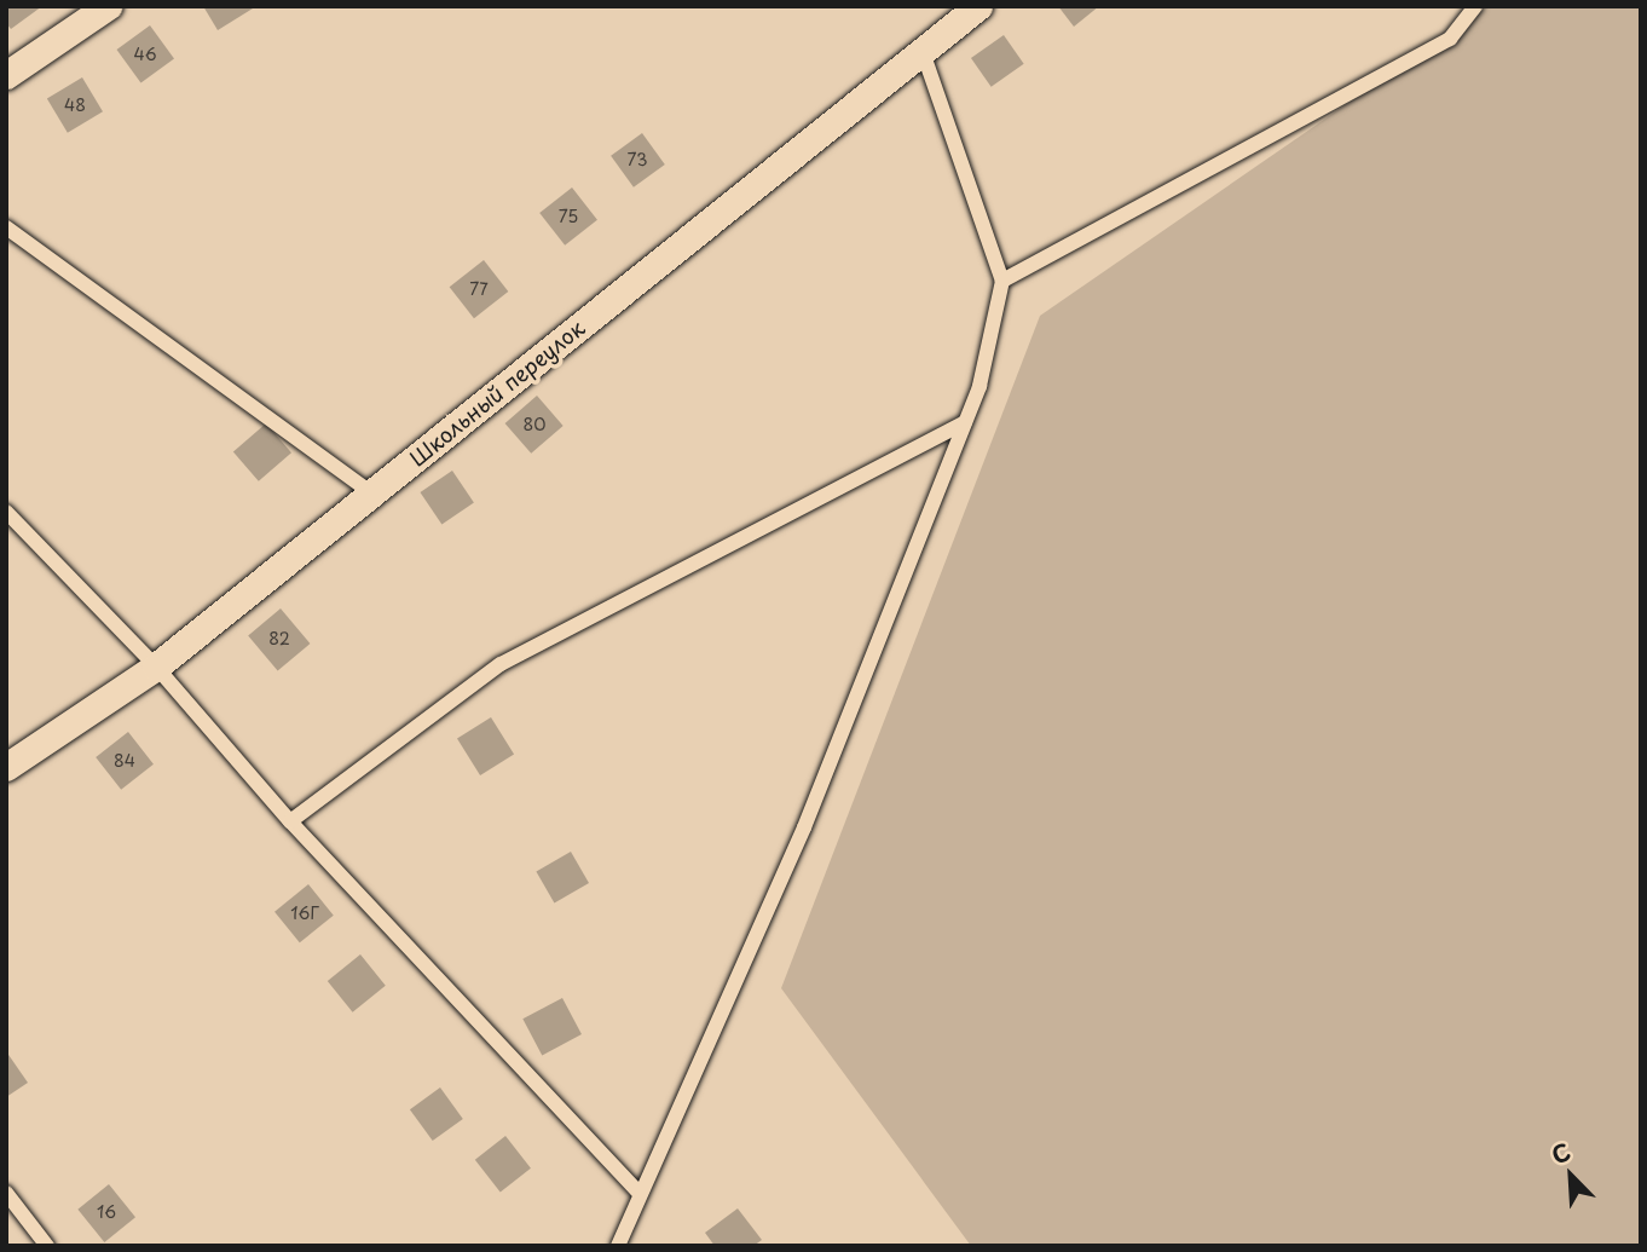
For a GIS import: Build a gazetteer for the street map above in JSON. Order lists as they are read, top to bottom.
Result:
{
  "streets": {
    "street": ["Школьный переулок"]
  },
  "house_numbers": [
    "46",
    "48",
    "73",
    "75",
    "77",
    "80",
    "82",
    "84",
    "16Г",
    "16"
  ],
  "north": "top left"
}
